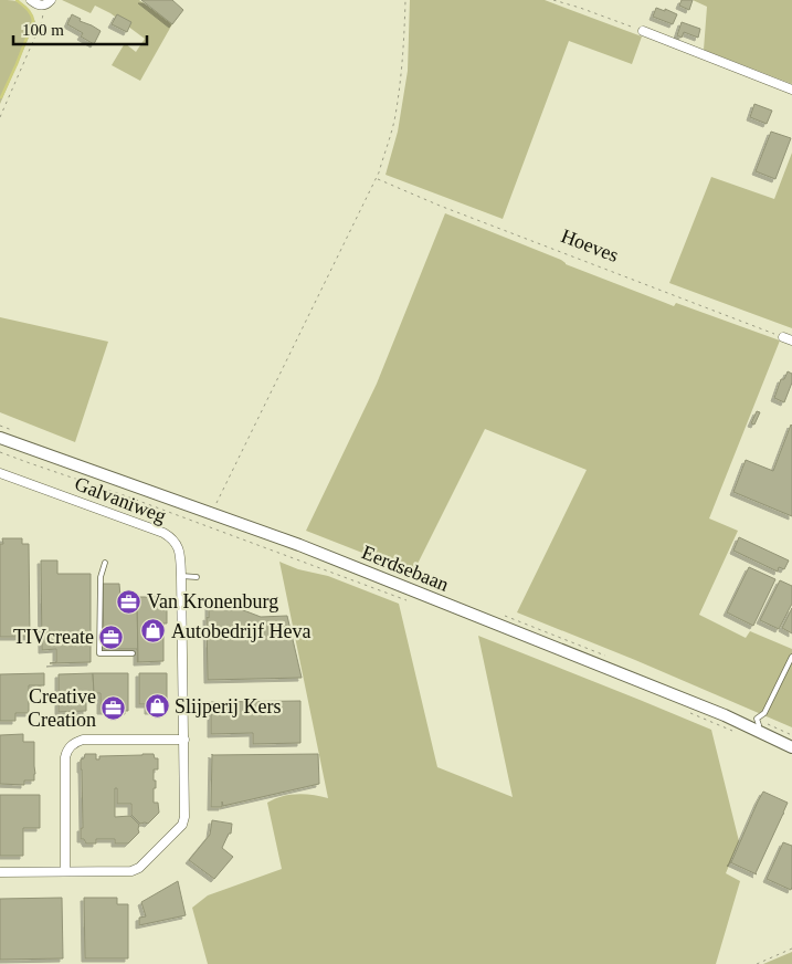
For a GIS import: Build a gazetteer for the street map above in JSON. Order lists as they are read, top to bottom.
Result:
{
  "streets": {
    "main road": ["Eerdsebaan"],
    "street": ["Galvaniweg"],
    "path": ["Hoeves"]
  },
  "places": {
    "office": ["Van Kronenburg", "TIVcreate", "Creative Creation"],
    "shop": ["Autobedrijf Heva", "Slijperij Kers"]
  },
  "scale_bar": "100 m"
}
